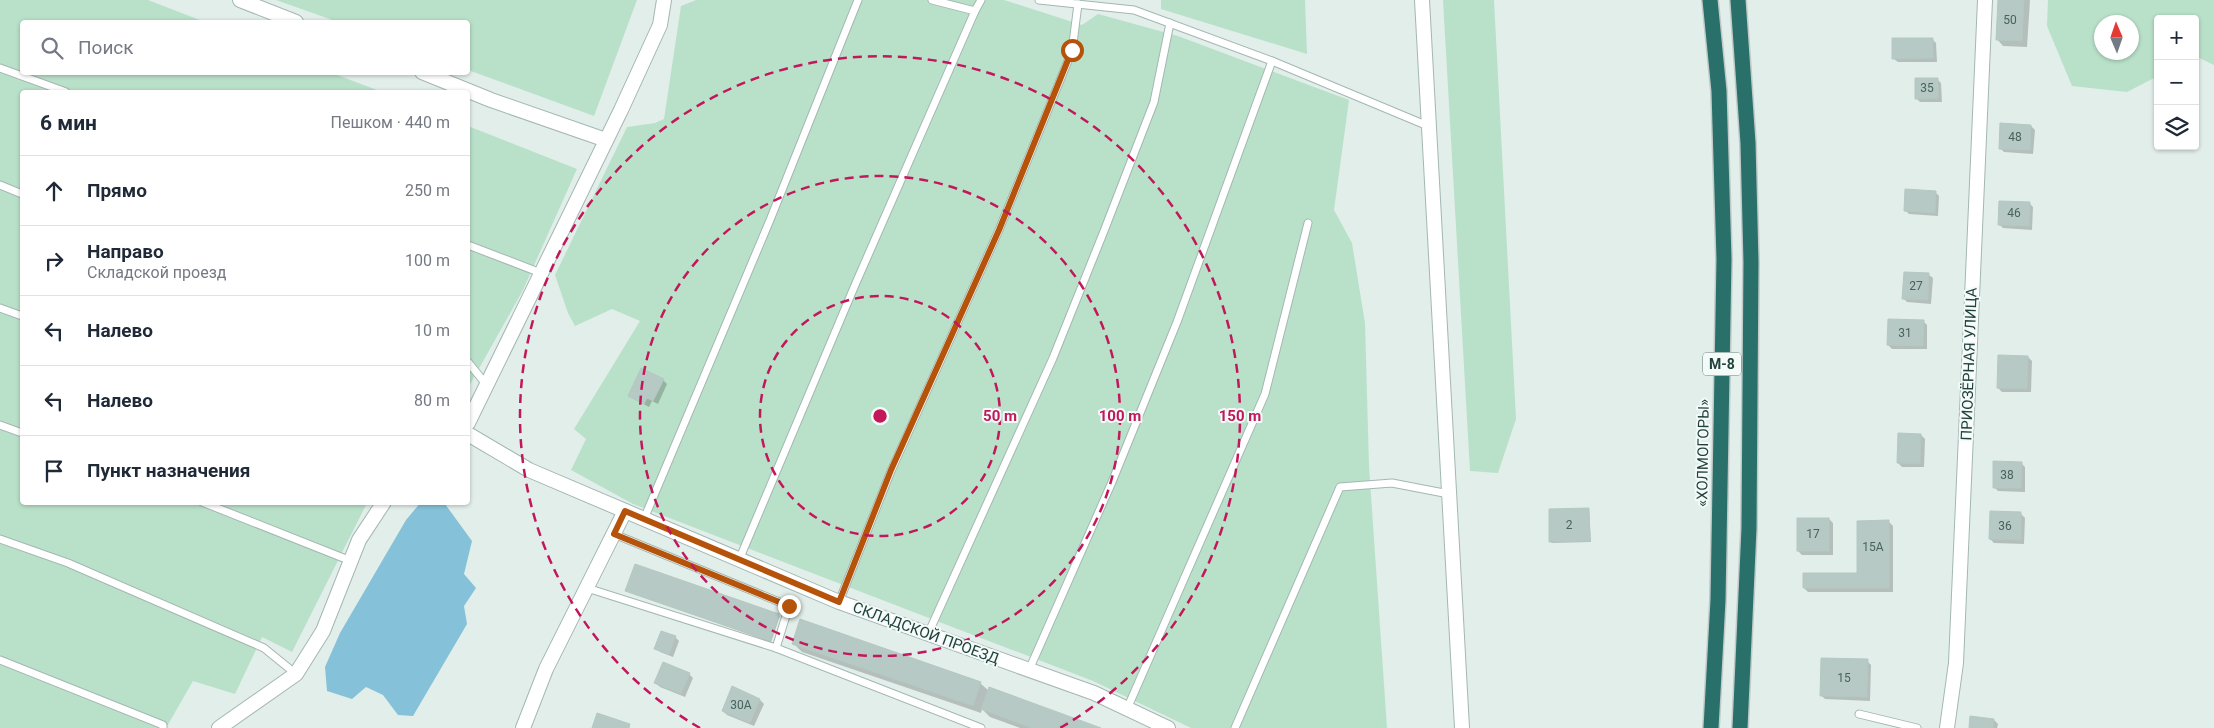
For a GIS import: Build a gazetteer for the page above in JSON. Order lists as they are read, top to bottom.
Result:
{
  "streets": {
    "highway": ["М-8", "«ХОЛМОГОРЫ»"],
    "street": ["ПРИОЗЁРНАЯ УЛИЦА", "СКЛАДСКОЙ ПРОЕЗД"]
  },
  "house_numbers": [
    "50",
    "35",
    "48",
    "46",
    "27",
    "31",
    "38",
    "2",
    "36",
    "17",
    "15А",
    "15",
    "30А"
  ],
  "north": "top",
  "page": {
    "map_buttons": ["+", "−"],
    "search": "Поиск",
    "heading": ["6 мин", "Пешком · 440 m"],
    "list": [
      ["Прямо", "250 m"],
      ["Направо", "Складской проезд", "100 m"],
      ["Налево", "10 m"],
      ["Налево", "80 m"],
      "Пункт назначения"
    ]
  },
  "rings": ["50 m", "100 m", "150 m"]
}
